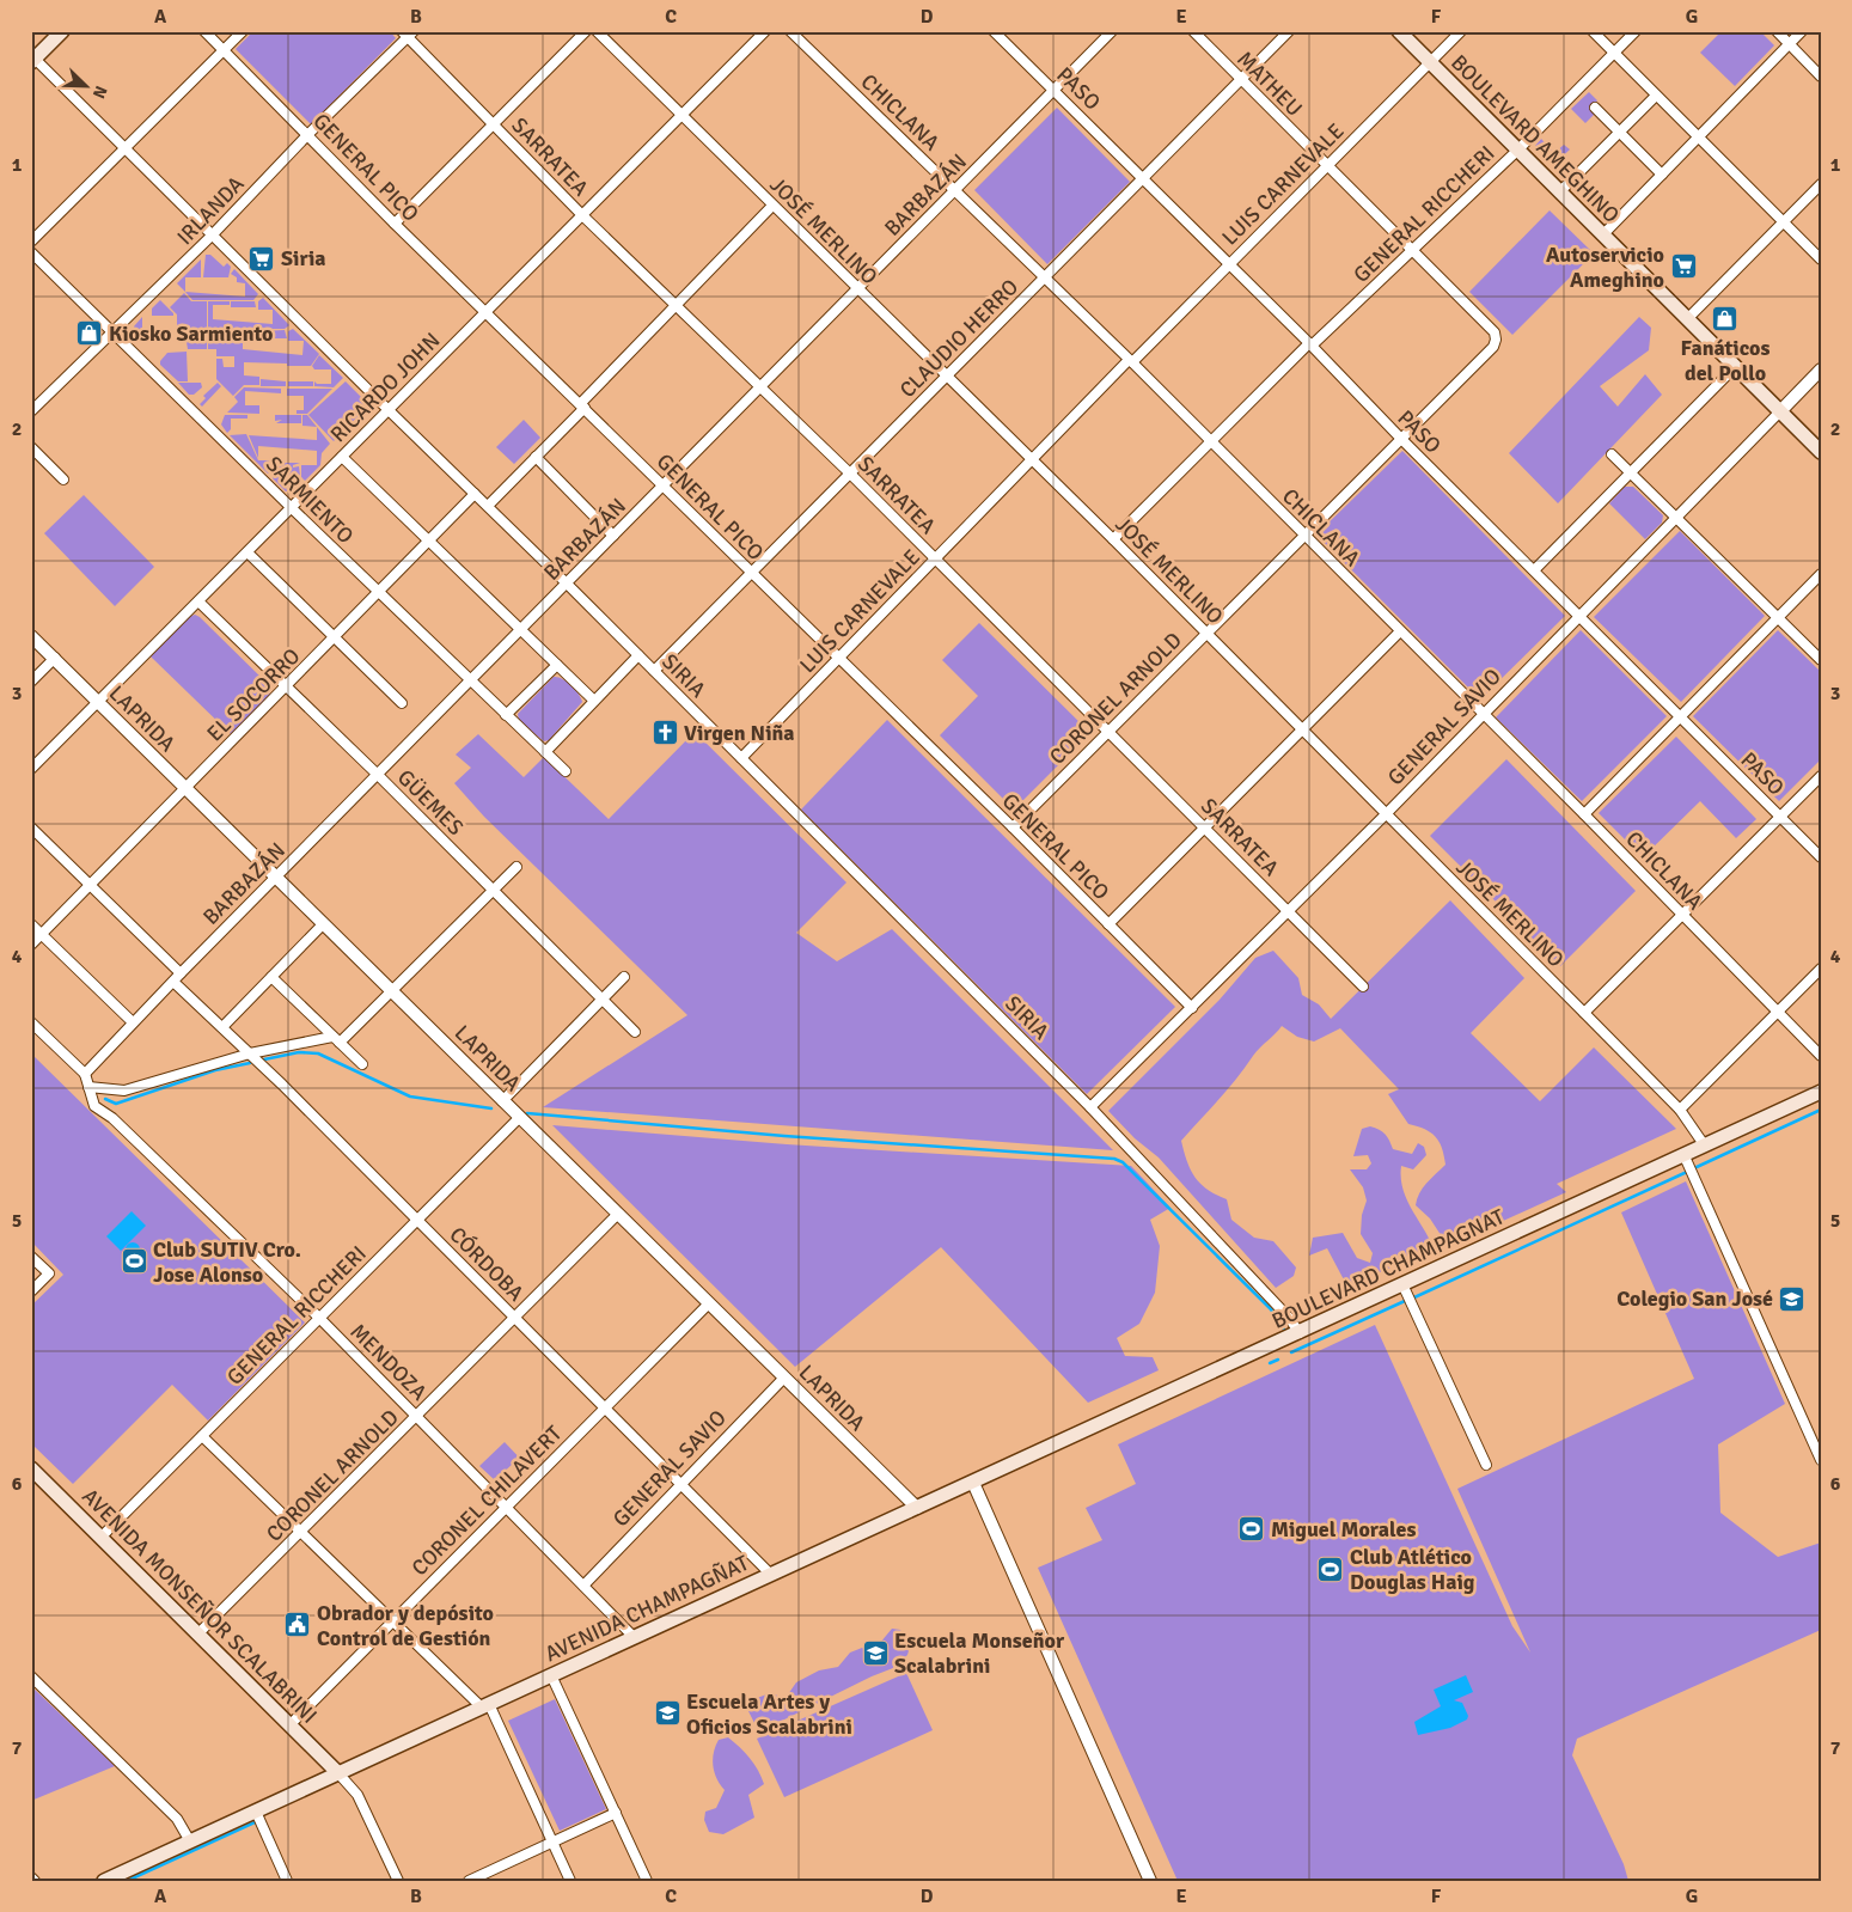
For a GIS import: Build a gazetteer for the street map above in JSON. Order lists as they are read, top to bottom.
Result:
{
  "streets": {
    "main road": [
      "BOULEVARD AMEGHINO",
      "BOULEVARD CHAMPAGNAT",
      "AVENIDA MONSEÑOR SCALABRINI",
      "AVENIDA CHAMPAGÑAT"
    ],
    "street": [
      "MATHEU",
      "PASO",
      "CHICLANA",
      "SARRATEA",
      "GENERAL PICO",
      "LUIS CARNEVALE",
      "BARBAZÁN",
      "IRLANDA",
      "GENERAL RICCHERI",
      "JOSÉ MERLINO",
      "CLAUDIO HERRO",
      "RICARDO JOHN",
      "SARMIENTO",
      "SIRIA",
      "EL SOCORRO",
      "CORONEL ARNOLD",
      "LAPRIDA",
      "GENERAL SAVIO",
      "GÜEMES",
      "CÓRDOBA",
      "MENDOZA",
      "CORONEL CHILAVERT"
    ]
  },
  "crossings": [
    ["MATHEU", "LUIS CARNEVALE"],
    ["MATHEU", "GENERAL RICCHERI"],
    ["MATHEU", "CLAUDIO HERRO"],
    ["MATHEU", "CORONEL ARNOLD"],
    ["PASO", "LUIS CARNEVALE"],
    ["PASO", "BARBAZÁN"],
    ["PASO", "GENERAL RICCHERI"],
    ["PASO", "CLAUDIO HERRO"],
    ["PASO", "CORONEL ARNOLD"],
    ["PASO", "GENERAL SAVIO"],
    ["CHICLANA", "LUIS CARNEVALE"],
    ["CHICLANA", "BARBAZÁN"],
    ["CHICLANA", "GENERAL RICCHERI"],
    ["CHICLANA", "CLAUDIO HERRO"],
    ["CHICLANA", "CORONEL ARNOLD"],
    ["CHICLANA", "GENERAL SAVIO"],
    ["BOULEVARD AMEGHINO", "LUIS CARNEVALE"],
    ["BOULEVARD AMEGHINO", "GENERAL RICCHERI"],
    ["BOULEVARD AMEGHINO", "GENERAL SAVIO"],
    ["SARRATEA", "LUIS CARNEVALE"],
    ["SARRATEA", "BARBAZÁN"],
    ["SARRATEA", "IRLANDA"],
    ["SARRATEA", "CLAUDIO HERRO"],
    ["SARRATEA", "RICARDO JOHN"],
    ["SARRATEA", "CORONEL ARNOLD"],
    ["SARRATEA", "GENERAL SAVIO"],
    ["GENERAL PICO", "LUIS CARNEVALE"],
    ["GENERAL PICO", "BARBAZÁN"],
    ["GENERAL PICO", "IRLANDA"],
    ["GENERAL PICO", "CLAUDIO HERRO"],
    ["GENERAL PICO", "RICARDO JOHN"],
    ["GENERAL PICO", "CORONEL ARNOLD"],
    ["GENERAL PICO", "GENERAL SAVIO"],
    ["LUIS CARNEVALE", "JOSÉ MERLINO"],
    ["LUIS CARNEVALE", "SIRIA"],
    ["BARBAZÁN", "JOSÉ MERLINO"],
    ["BARBAZÁN", "SARMIENTO"],
    ["BARBAZÁN", "SIRIA"],
    ["BARBAZÁN", "LAPRIDA"],
    ["BARBAZÁN", "GÜEMES"],
    ["BARBAZÁN", "CÓRDOBA"],
    ["BARBAZÁN", "MENDOZA"],
    ["IRLANDA", "SARMIENTO"],
    ["IRLANDA", "SIRIA"],
    ["GENERAL RICCHERI", "JOSÉ MERLINO"],
    ["GENERAL RICCHERI", "LAPRIDA"],
    ["GENERAL RICCHERI", "CÓRDOBA"],
    ["GENERAL RICCHERI", "MENDOZA"],
    ["GENERAL RICCHERI", "AVENIDA MONSEÑOR SCALABRINI"],
    ["JOSÉ MERLINO", "CLAUDIO HERRO"],
    ["JOSÉ MERLINO", "RICARDO JOHN"],
    ["JOSÉ MERLINO", "CORONEL ARNOLD"],
    ["JOSÉ MERLINO", "GENERAL SAVIO"],
    ["JOSÉ MERLINO", "BOULEVARD CHAMPAGNAT"],
    ["CLAUDIO HERRO", "SIRIA"],
    ["RICARDO JOHN", "SARMIENTO"],
    ["RICARDO JOHN", "SIRIA"],
    ["RICARDO JOHN", "LAPRIDA"],
    ["RICARDO JOHN", "GÜEMES"],
    ["SARMIENTO", "EL SOCORRO"],
    ["SIRIA", "EL SOCORRO"],
    ["SIRIA", "GENERAL SAVIO"],
    ["SIRIA", "BOULEVARD CHAMPAGNAT"],
    ["EL SOCORRO", "LAPRIDA"],
    ["EL SOCORRO", "GÜEMES"],
    ["CORONEL ARNOLD", "LAPRIDA"],
    ["CORONEL ARNOLD", "CÓRDOBA"],
    ["CORONEL ARNOLD", "MENDOZA"],
    ["CORONEL ARNOLD", "AVENIDA MONSEÑOR SCALABRINI"],
    ["LAPRIDA", "GENERAL SAVIO"],
    ["LAPRIDA", "CORONEL CHILAVERT"],
    ["LAPRIDA", "AVENIDA CHAMPAGÑAT"],
    ["GENERAL SAVIO", "CÓRDOBA"],
    ["GENERAL SAVIO", "MENDOZA"],
    ["CÓRDOBA", "CORONEL CHILAVERT"],
    ["CÓRDOBA", "AVENIDA CHAMPAGÑAT"],
    ["BOULEVARD CHAMPAGNAT", "AVENIDA CHAMPAGÑAT"],
    ["MENDOZA", "CORONEL CHILAVERT"],
    ["MENDOZA", "AVENIDA CHAMPAGÑAT"],
    ["CORONEL CHILAVERT", "AVENIDA MONSEÑOR SCALABRINI"],
    ["AVENIDA MONSEÑOR SCALABRINI", "AVENIDA CHAMPAGÑAT"]
  ],
  "places": {
    "supermarket": ["Siria", "Autoservicio Ameghino"],
    "shop": ["Fanáticos del Pollo", "Kiosko Sarmiento"],
    "church": ["Virgen Niña"],
    "sports": ["Club SUTIV Cro. Jose Alonso", "Miguel Morales", "Club Atlético Douglas Haig"],
    "school or university": ["Colegio San José", "Escuela Monseñor Scalabrini", "Escuela Artes y Oficios Scalabrini"],
    "public building": ["Obrador y depósito Control de Gestión"]
  },
  "north": "bottom right",
  "grid": {
    "columns": [
      "A",
      "B",
      "C",
      "D",
      "E",
      "F",
      "G"
    ],
    "rows": [
      "1",
      "2",
      "3",
      "4",
      "5",
      "6",
      "7"
    ]
  }
}
